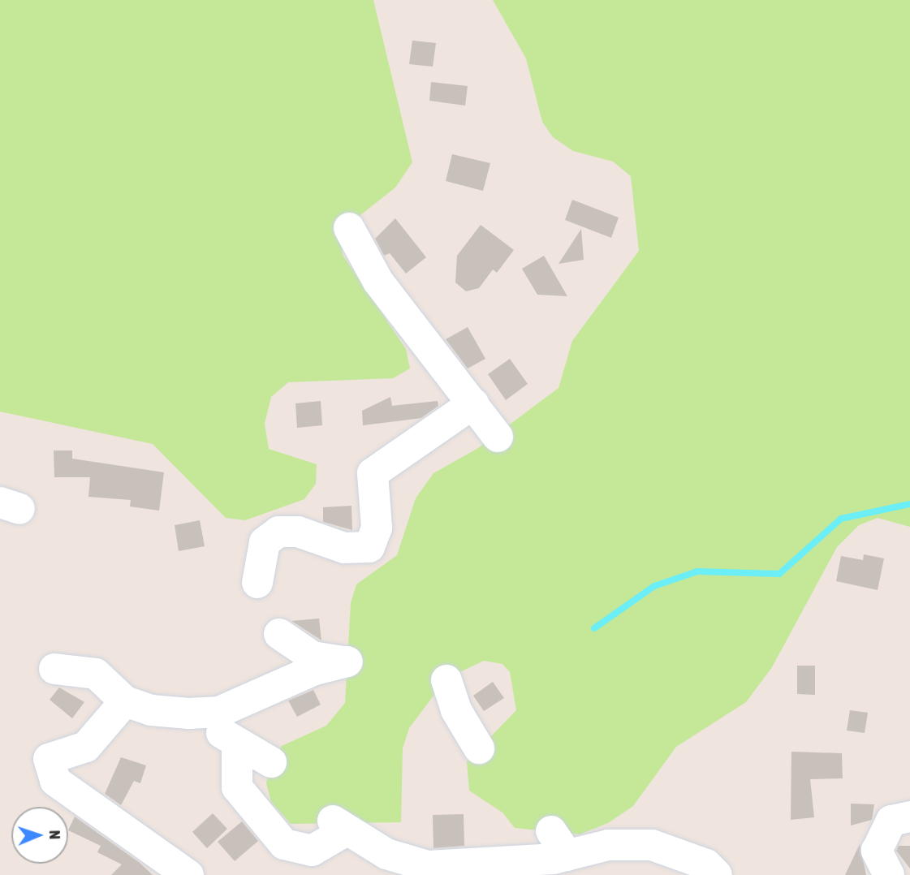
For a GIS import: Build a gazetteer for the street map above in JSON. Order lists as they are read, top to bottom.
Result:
{
  "north": "right"
}
